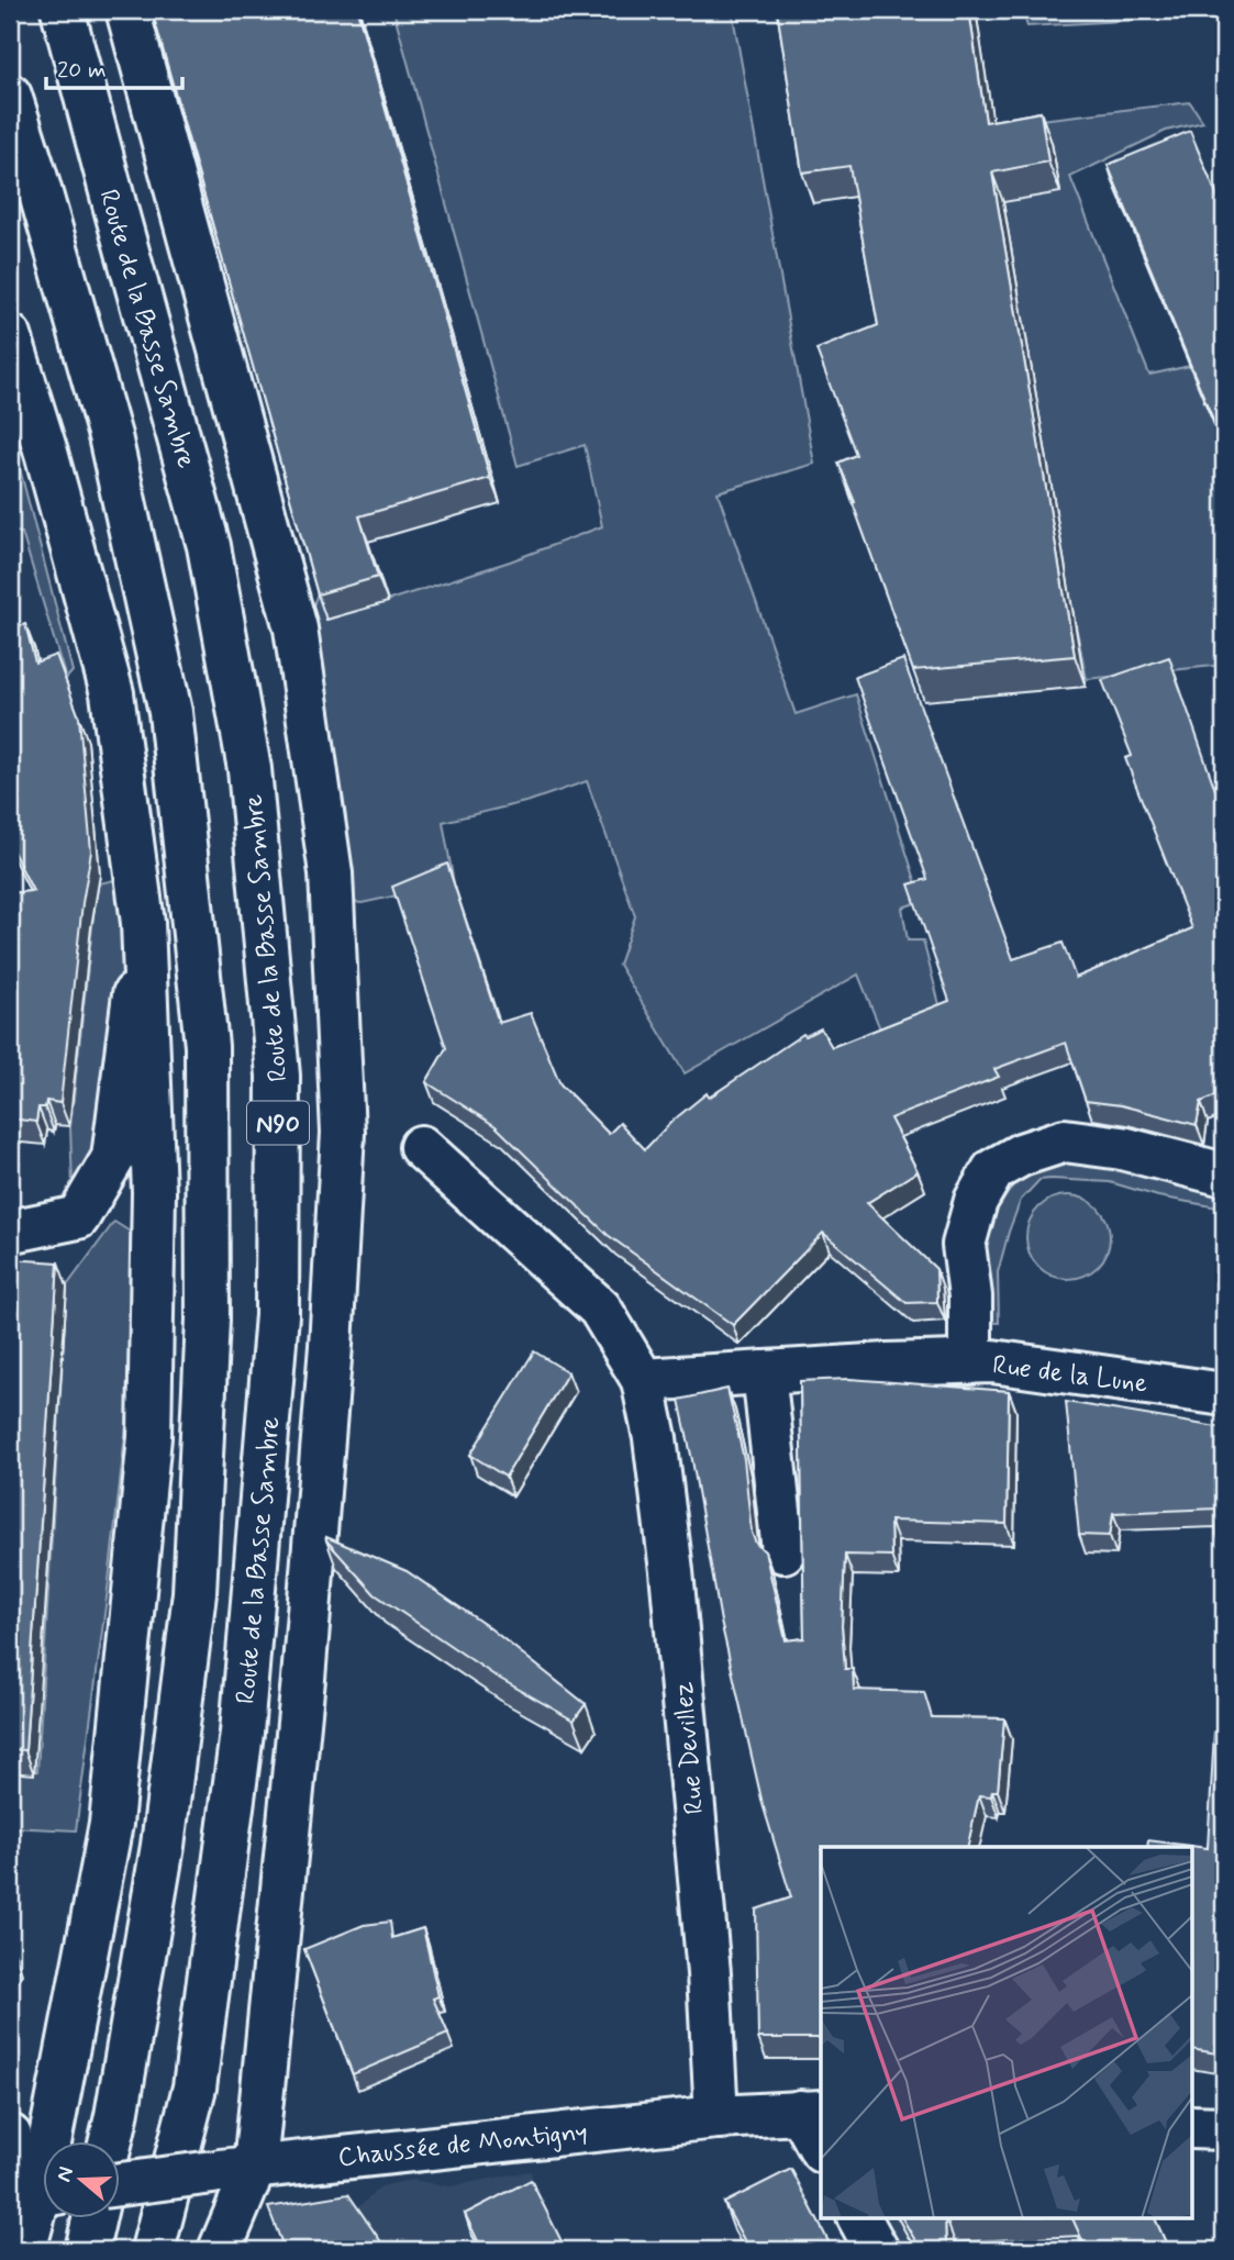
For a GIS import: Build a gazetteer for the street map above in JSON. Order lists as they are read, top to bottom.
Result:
{
  "streets": {
    "main road": [
      "Route de la Basse Sambre",
      "N90",
      "Rue de la Lune",
      "Rue Devillez",
      "Chaussée de Montigny"
    ]
  },
  "crossings": [
    ["Rue Devillez", "Chaussée de Montigny"]
  ],
  "scale_bar": "20 m",
  "north": "left"
}
